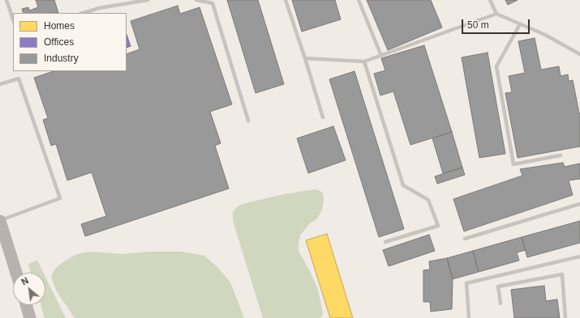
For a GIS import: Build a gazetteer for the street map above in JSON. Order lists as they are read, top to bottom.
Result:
{
  "legend": ["Homes", "Offices", "Industry"],
  "scale_bar": "50 m",
  "north": "top left"
}
